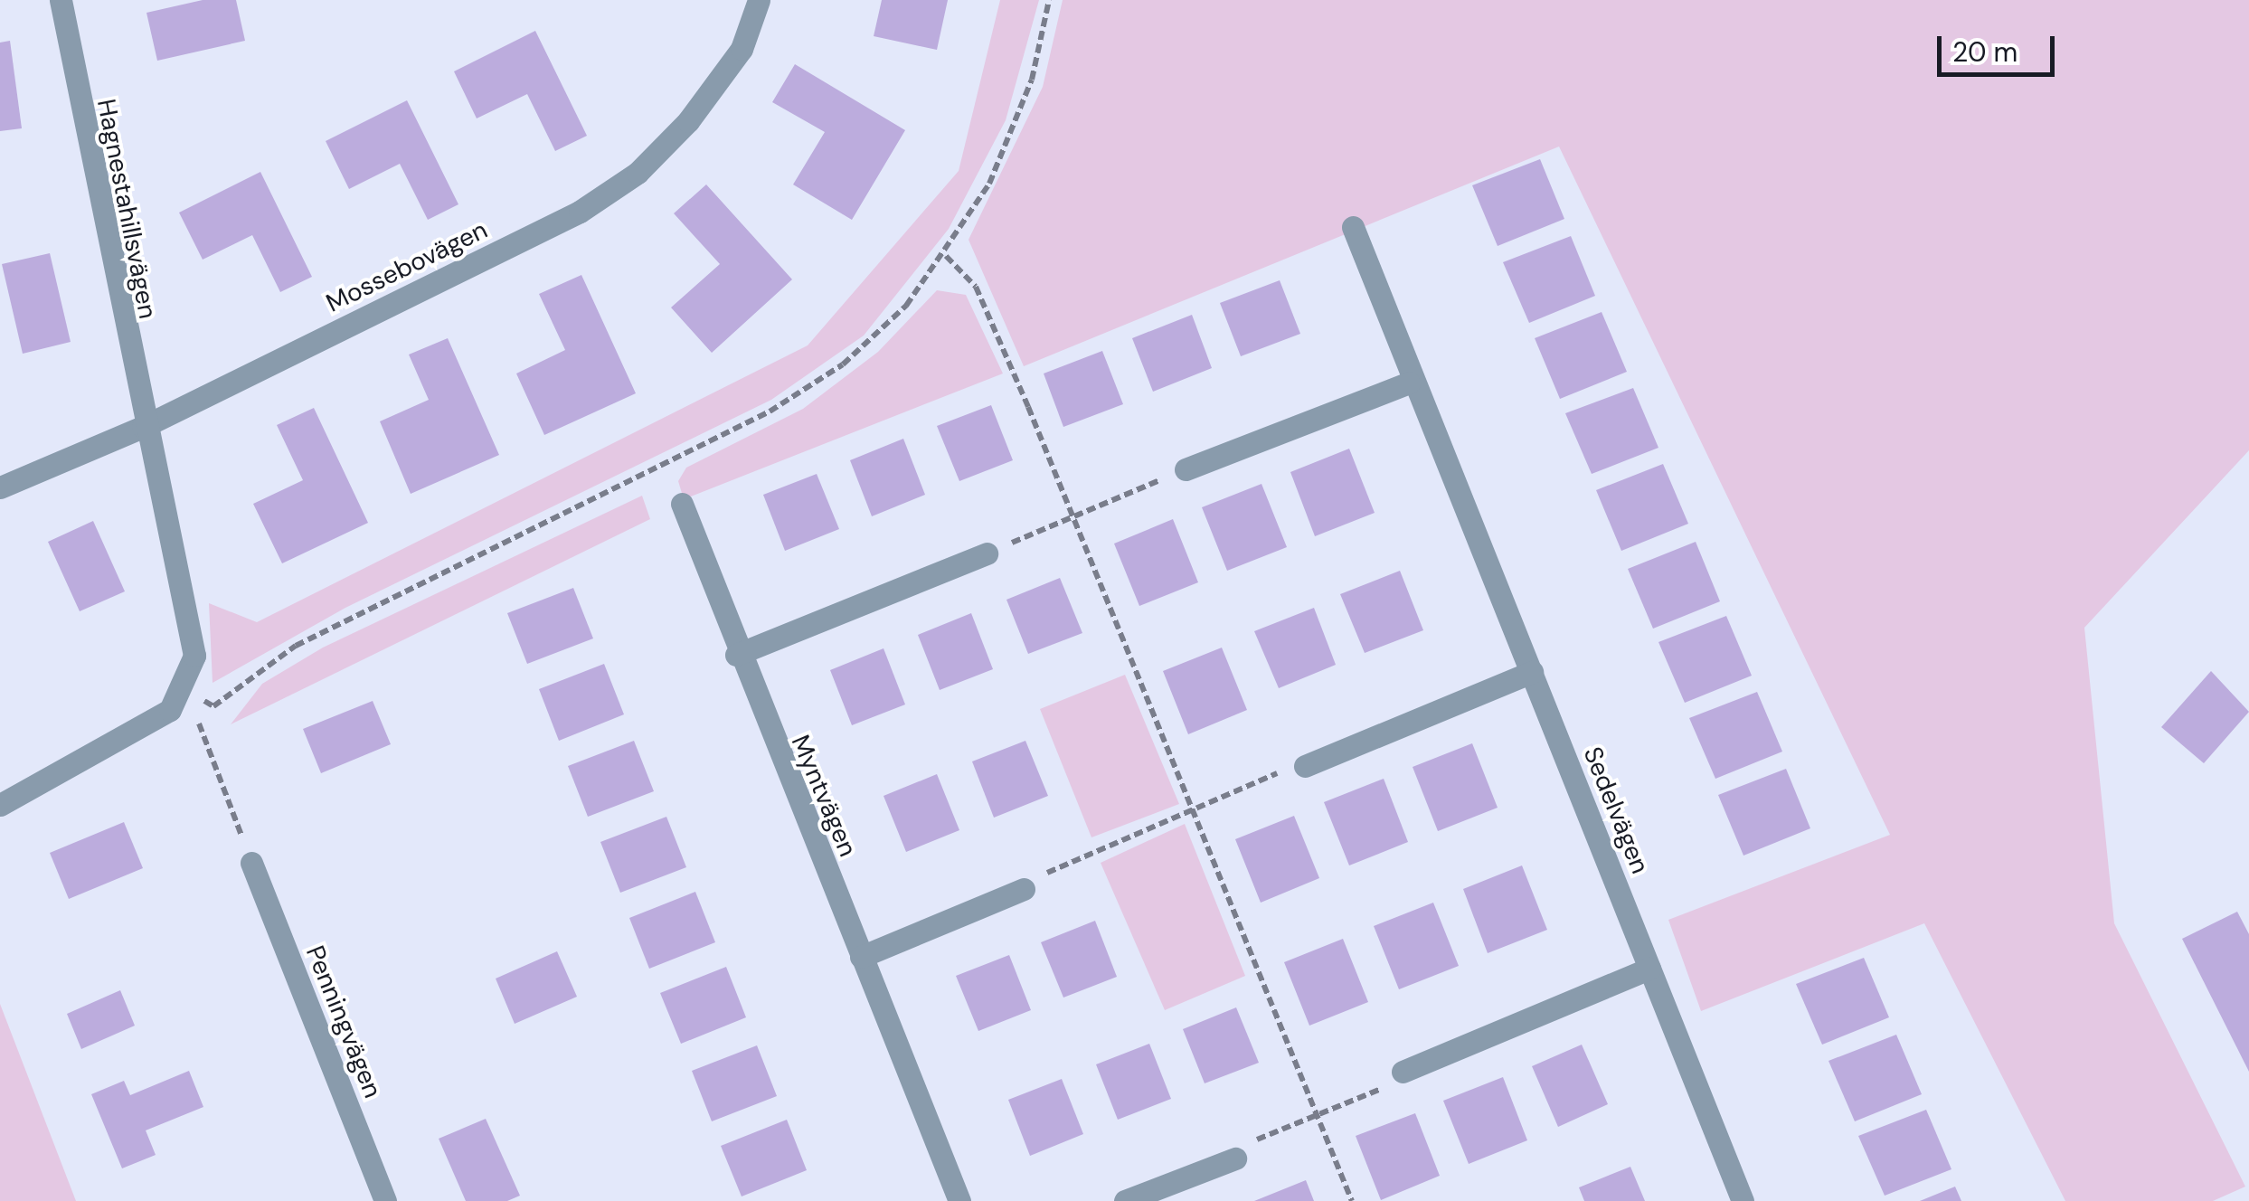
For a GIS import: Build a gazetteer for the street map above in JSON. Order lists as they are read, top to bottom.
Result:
{
  "streets": {
    "street": [
      "Hagnestahillsvägen",
      "Mossebovägen",
      "Myntvägen",
      "Sedelvägen",
      "Penningvägen"
    ]
  },
  "crossings": [
    ["Hagnestahillsvägen", "Mossebovägen"]
  ],
  "scale_bar": "20 m"
}
